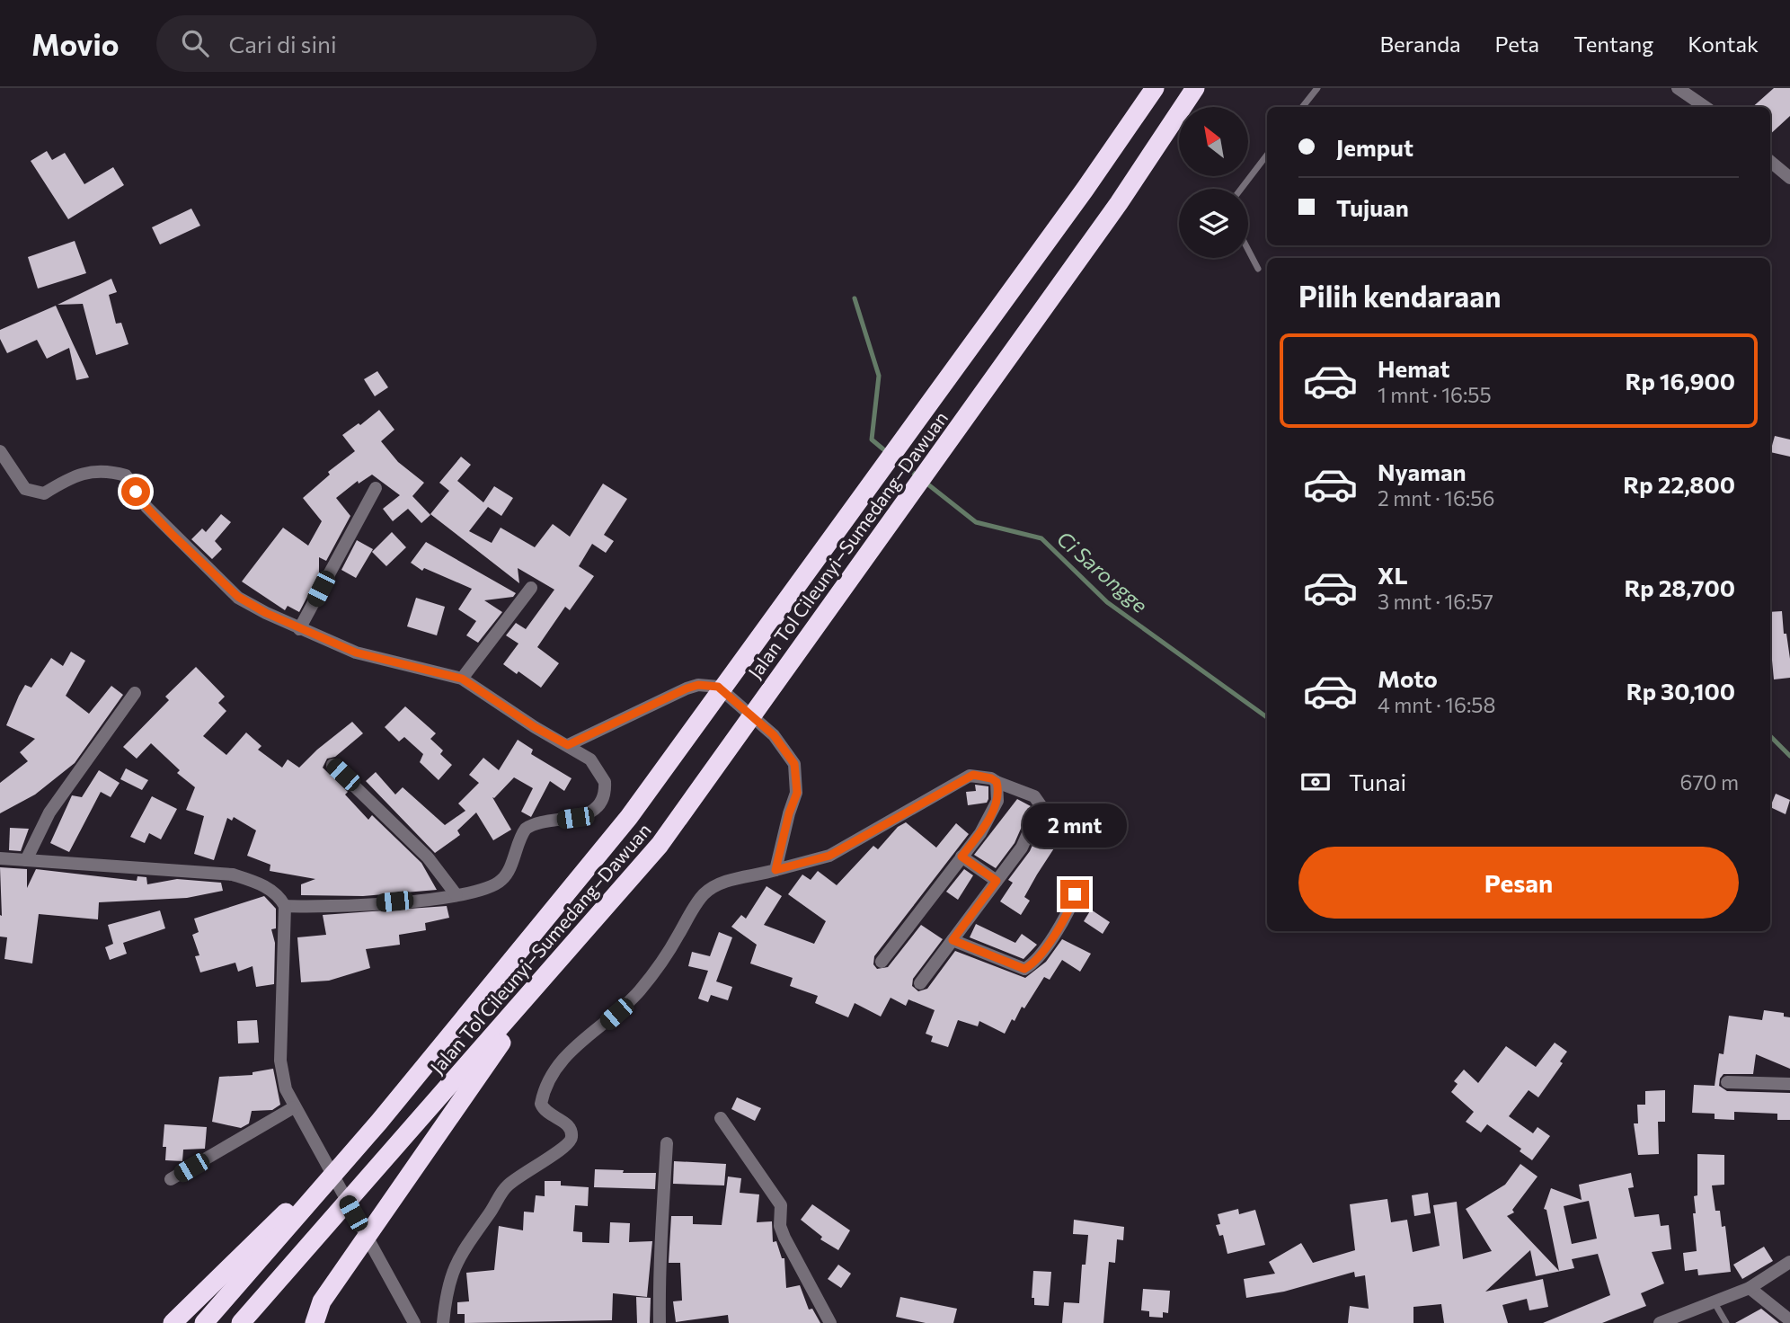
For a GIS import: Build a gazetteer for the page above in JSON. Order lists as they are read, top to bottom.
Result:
{
  "streets": {
    "highway": ["Jalan Tol Cileunyi–Sumedang–Dawuan"]
  },
  "water": ["Ci Sarongge"],
  "north": "top left",
  "page": {
    "header": "Movio",
    "search": "Cari di sini",
    "nav": [
      "Beranda",
      "Peta",
      "Tentang",
      "Kontak"
    ],
    "banner": ["Jemput", "Tujuan"],
    "heading": "Pilih kendaraan",
    "list": [
      {
        "name": "Hemat",
        "note": "1 mnt · 16:55",
        "value": "Rp 16,900"
      },
      {
        "name": "Nyaman",
        "note": "2 mnt · 16:56",
        "value": "Rp 22,800"
      },
      {
        "name": "XL",
        "note": "3 mnt · 16:57",
        "value": "Rp 28,700"
      },
      {
        "name": "Moto",
        "note": "4 mnt · 16:58",
        "value": "Rp 30,100"
      }
    ],
    "pay": ["Tunai", "670 m"],
    "bubble": "2 mnt",
    "buttons": "Pesan"
  }
}
